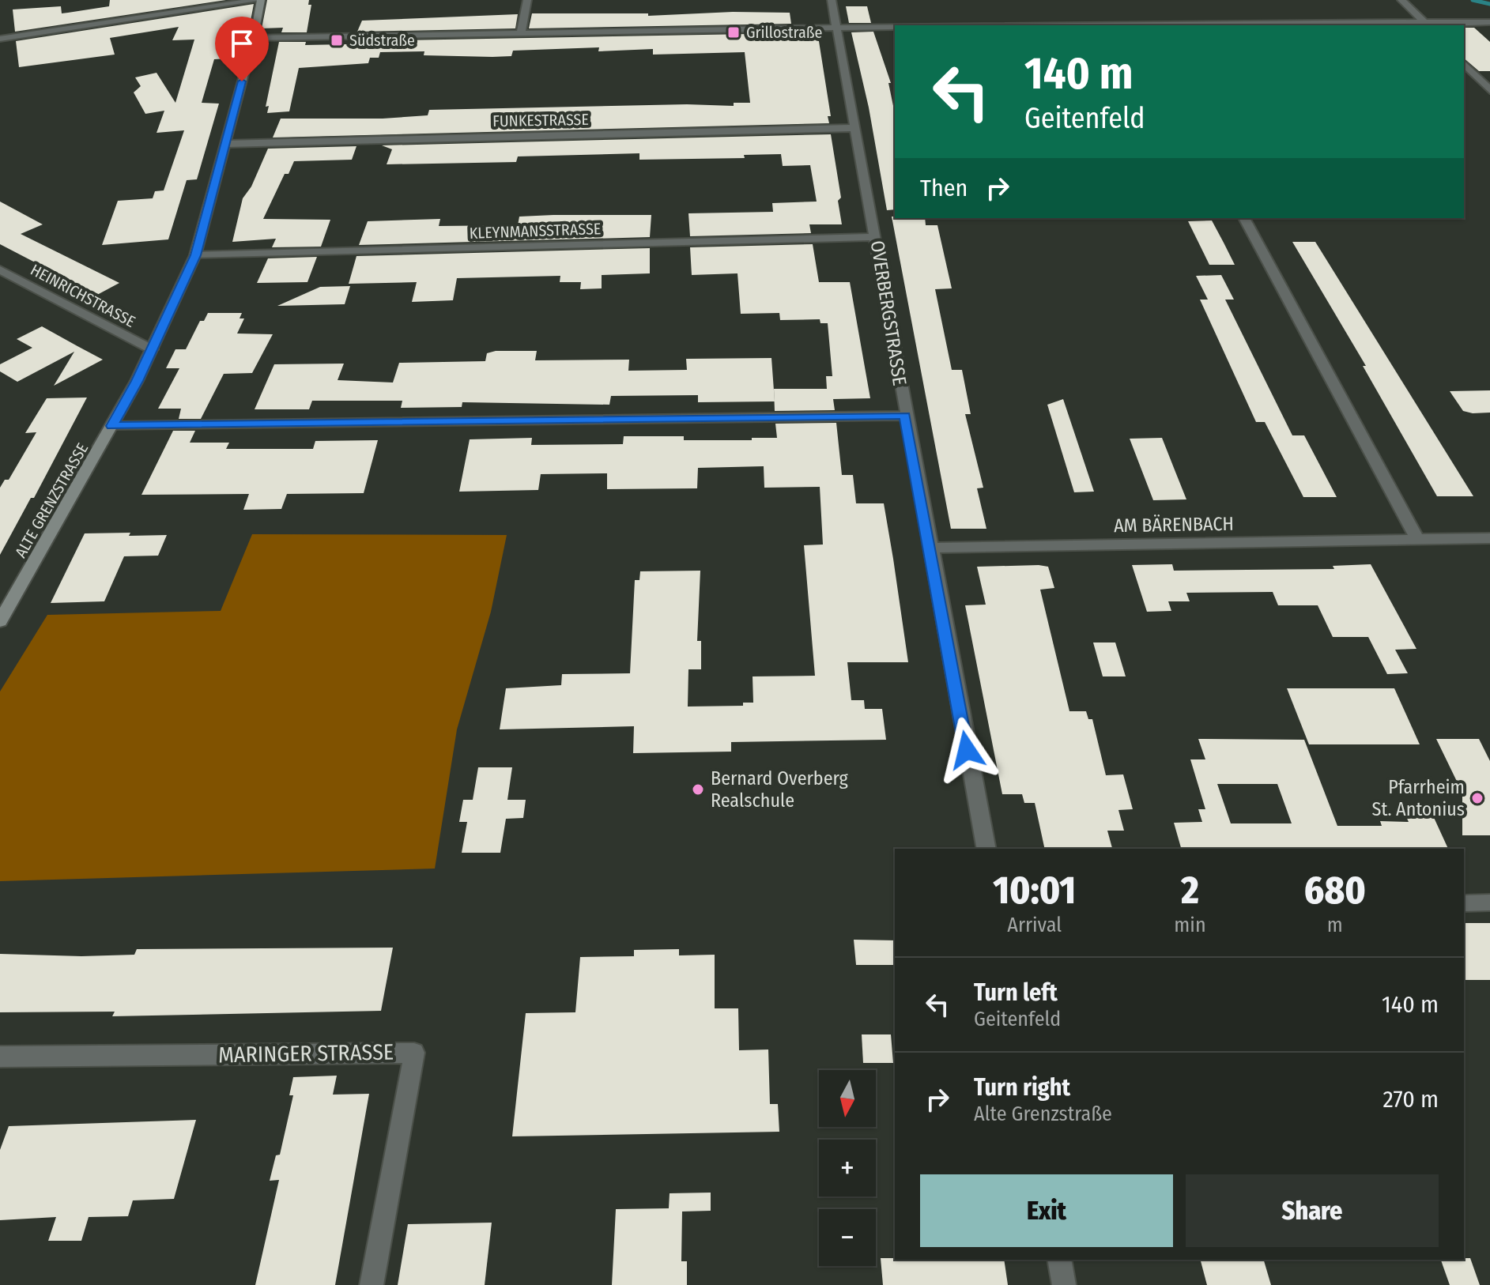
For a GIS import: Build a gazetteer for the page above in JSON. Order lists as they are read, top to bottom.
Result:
{
  "streets": {
    "street": [
      "FUNKESTRASSE",
      "KLEYNMANSSTRASSE",
      "HEINRICHSTRASSE",
      "OVERBERGSTRASSE",
      "ALTE GRENZSTRASSE",
      "AM BÄRENBACH",
      "MARINGER STRASSE"
    ]
  },
  "crossings": [
    ["FUNKESTRASSE", "OVERBERGSTRASSE"],
    ["FUNKESTRASSE", "ALTE GRENZSTRASSE"],
    ["KLEYNMANSSTRASSE", "OVERBERGSTRASSE"],
    ["KLEYNMANSSTRASSE", "ALTE GRENZSTRASSE"],
    ["HEINRICHSTRASSE", "ALTE GRENZSTRASSE"],
    ["OVERBERGSTRASSE", "AM BÄRENBACH"]
  ],
  "places": {
    "transit": ["Grillostraße", "Südstraße"],
    "other": ["Bernard Overberg Realschule", "Pfarrheim St. Antonius"]
  },
  "north": "bottom",
  "page": {
    "turn": ["140 m", "Geitenfeld"],
    "then": "Then",
    "eta": [
      "10:01",
      "Arrival",
      "2",
      "min",
      "680",
      "m"
    ],
    "list": [
      {
        "name": "Turn left",
        "note": "Geitenfeld",
        "value": "140 m"
      },
      {
        "name": "Turn right",
        "note": "Alte Grenzstraße",
        "value": "270 m"
      }
    ],
    "map_buttons": ["+", "−"],
    "buttons": ["Exit", "Share"]
  }
}
